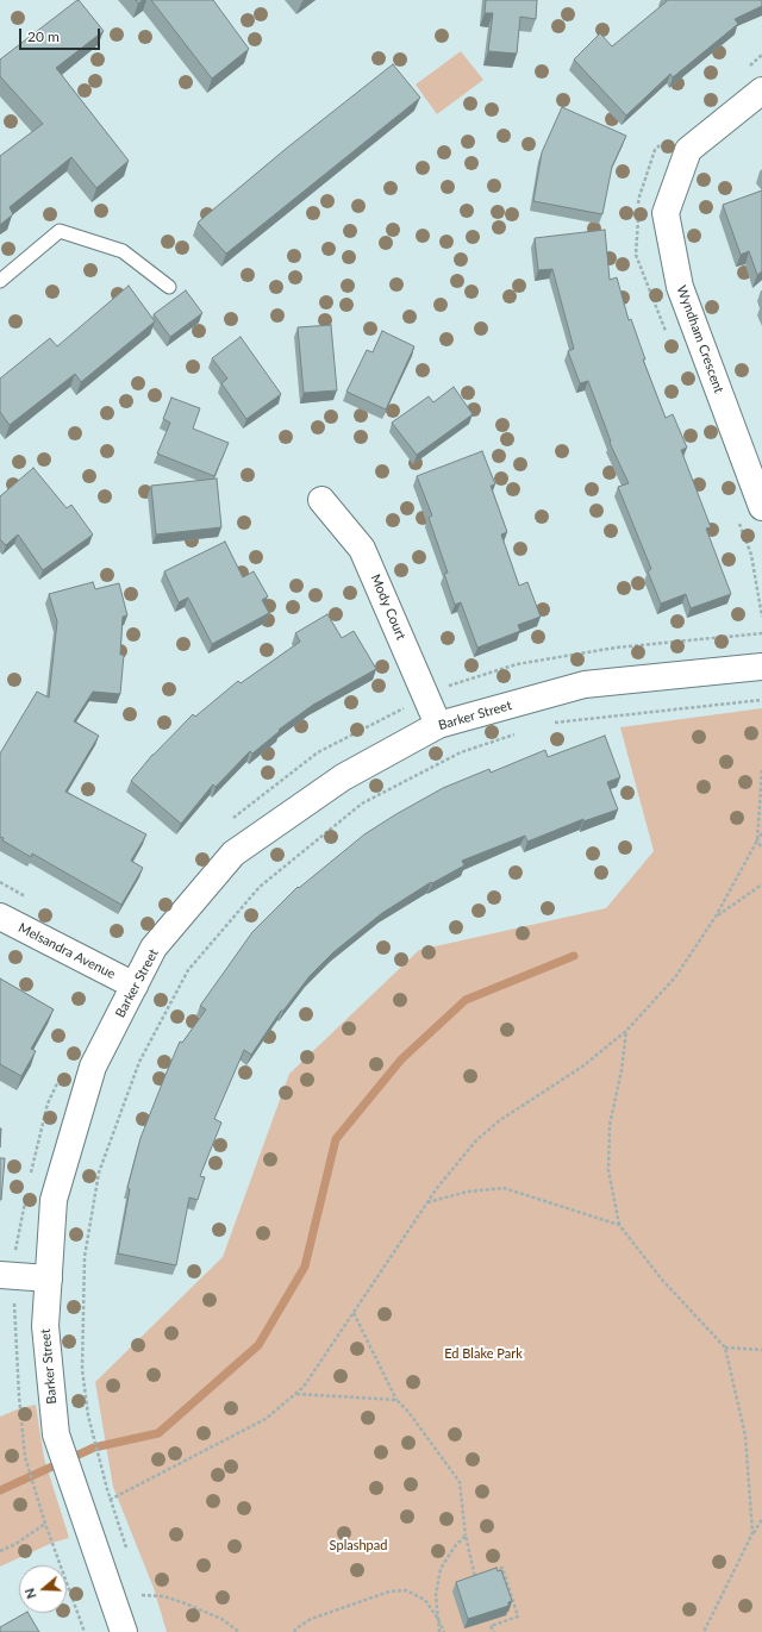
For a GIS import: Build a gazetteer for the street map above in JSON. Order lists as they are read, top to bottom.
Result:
{
  "streets": {
    "street": [
      "Wyndham Crescent",
      "Mody Court",
      "Barker Street",
      "Melsandra Avenue"
    ]
  },
  "crossings": [
    ["Mody Court", "Barker Street"],
    ["Barker Street", "Melsandra Avenue"]
  ],
  "parks": ["Ed Blake Park", "Splashpad"],
  "scale_bar": "20 m",
  "north": "left"
}
